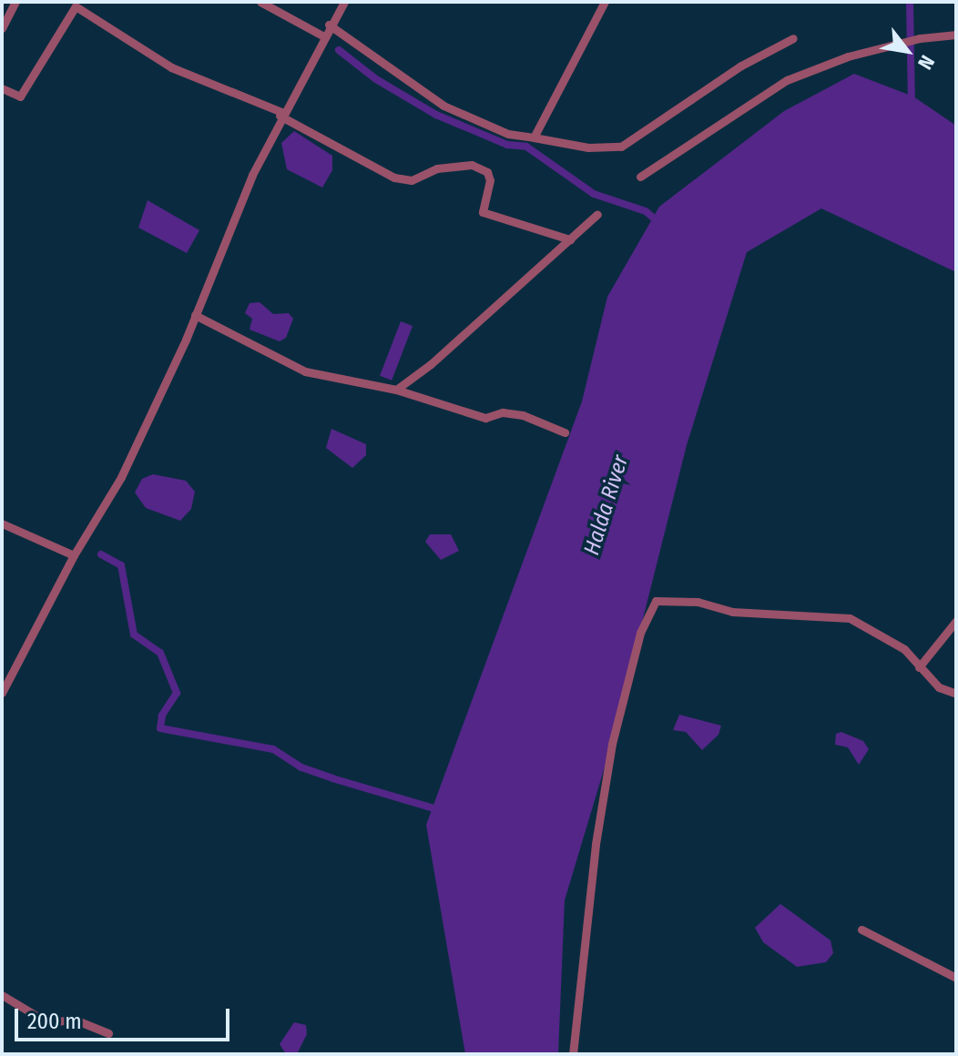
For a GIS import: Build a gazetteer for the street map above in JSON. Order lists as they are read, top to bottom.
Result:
{
  "water": ["Halda River"],
  "scale_bar": "200 m",
  "north": "bottom right"
}
